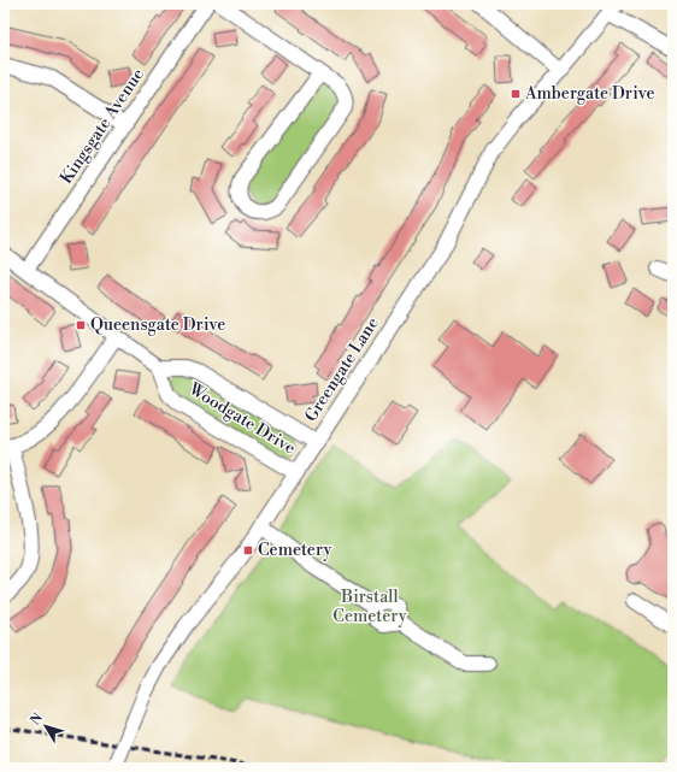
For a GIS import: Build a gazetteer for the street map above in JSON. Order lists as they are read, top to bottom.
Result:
{
  "streets": {
    "street": ["Kingsgate Avenue", "Greengate Lane", "Woodgate Drive"]
  },
  "crossings": [
    ["Greengate Lane", "Woodgate Drive"]
  ],
  "parks": ["Birstall Cemetery"],
  "places": {
    "transit": ["Ambergate Drive", "Queensgate Drive", "Cemetery"]
  },
  "north": "top left"
}
